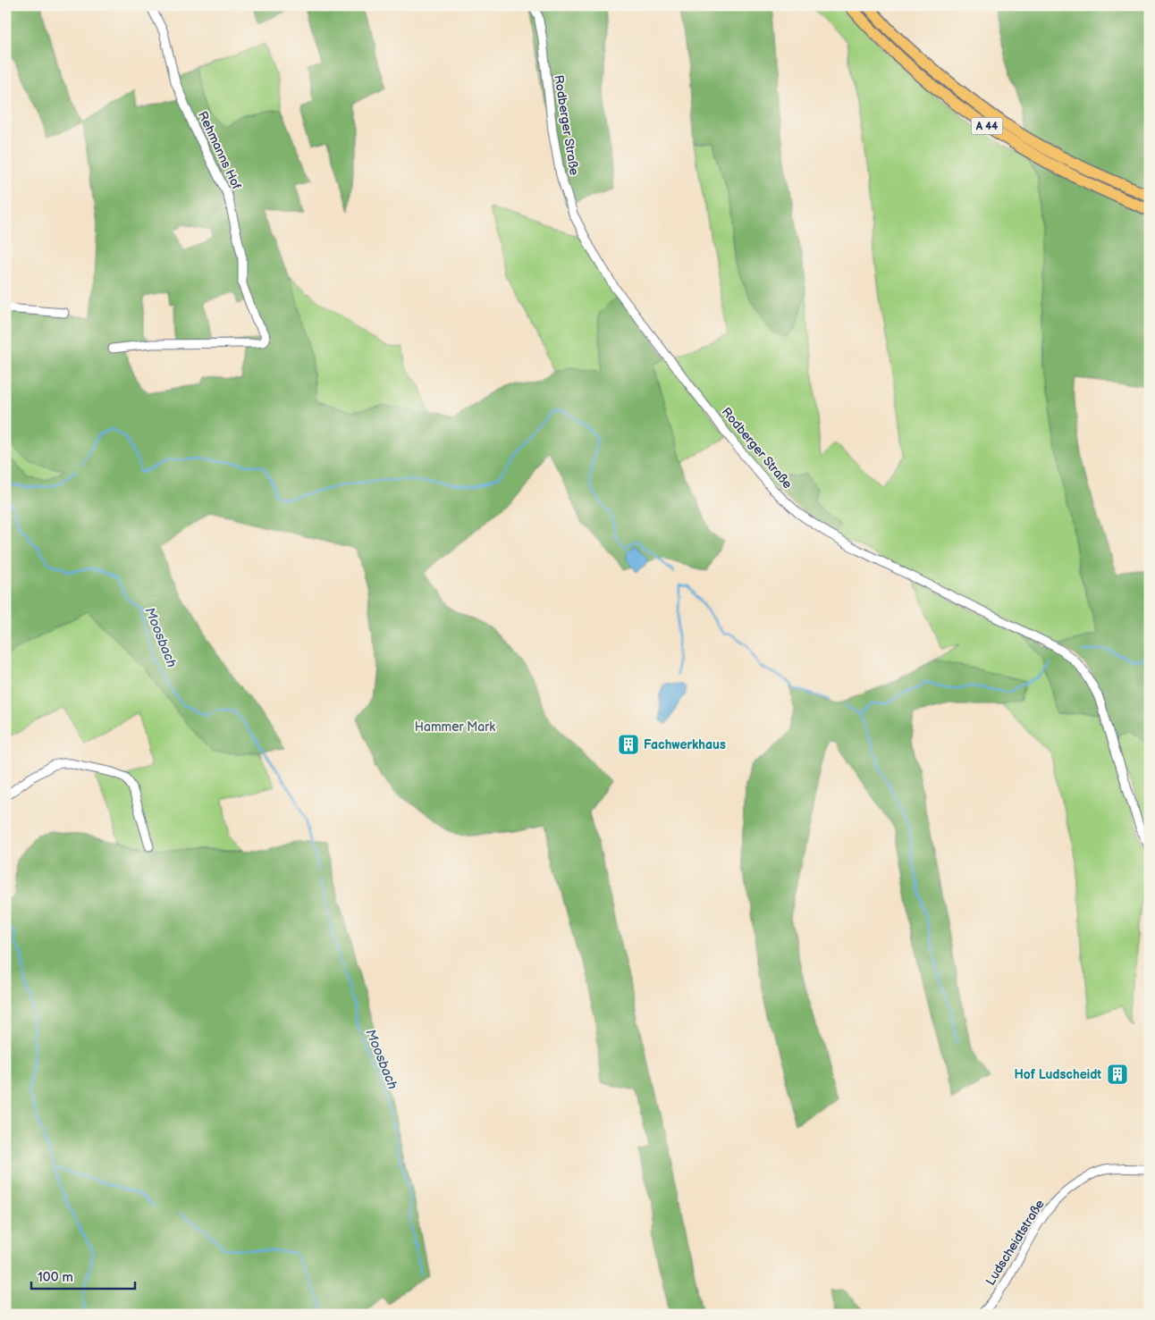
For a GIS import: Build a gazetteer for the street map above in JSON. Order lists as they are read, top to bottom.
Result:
{
  "streets": {
    "highway": ["A 44"],
    "street": ["Rodberger Straße", "Rehmanns Hof", "Ludscheidtstraße"]
  },
  "water": ["Moosbach"],
  "parks": ["Hammer Mark"],
  "places": {
    "building": ["Fachwerkhaus", "Hof Ludscheidt"]
  },
  "scale_bar": "100 m"
}
